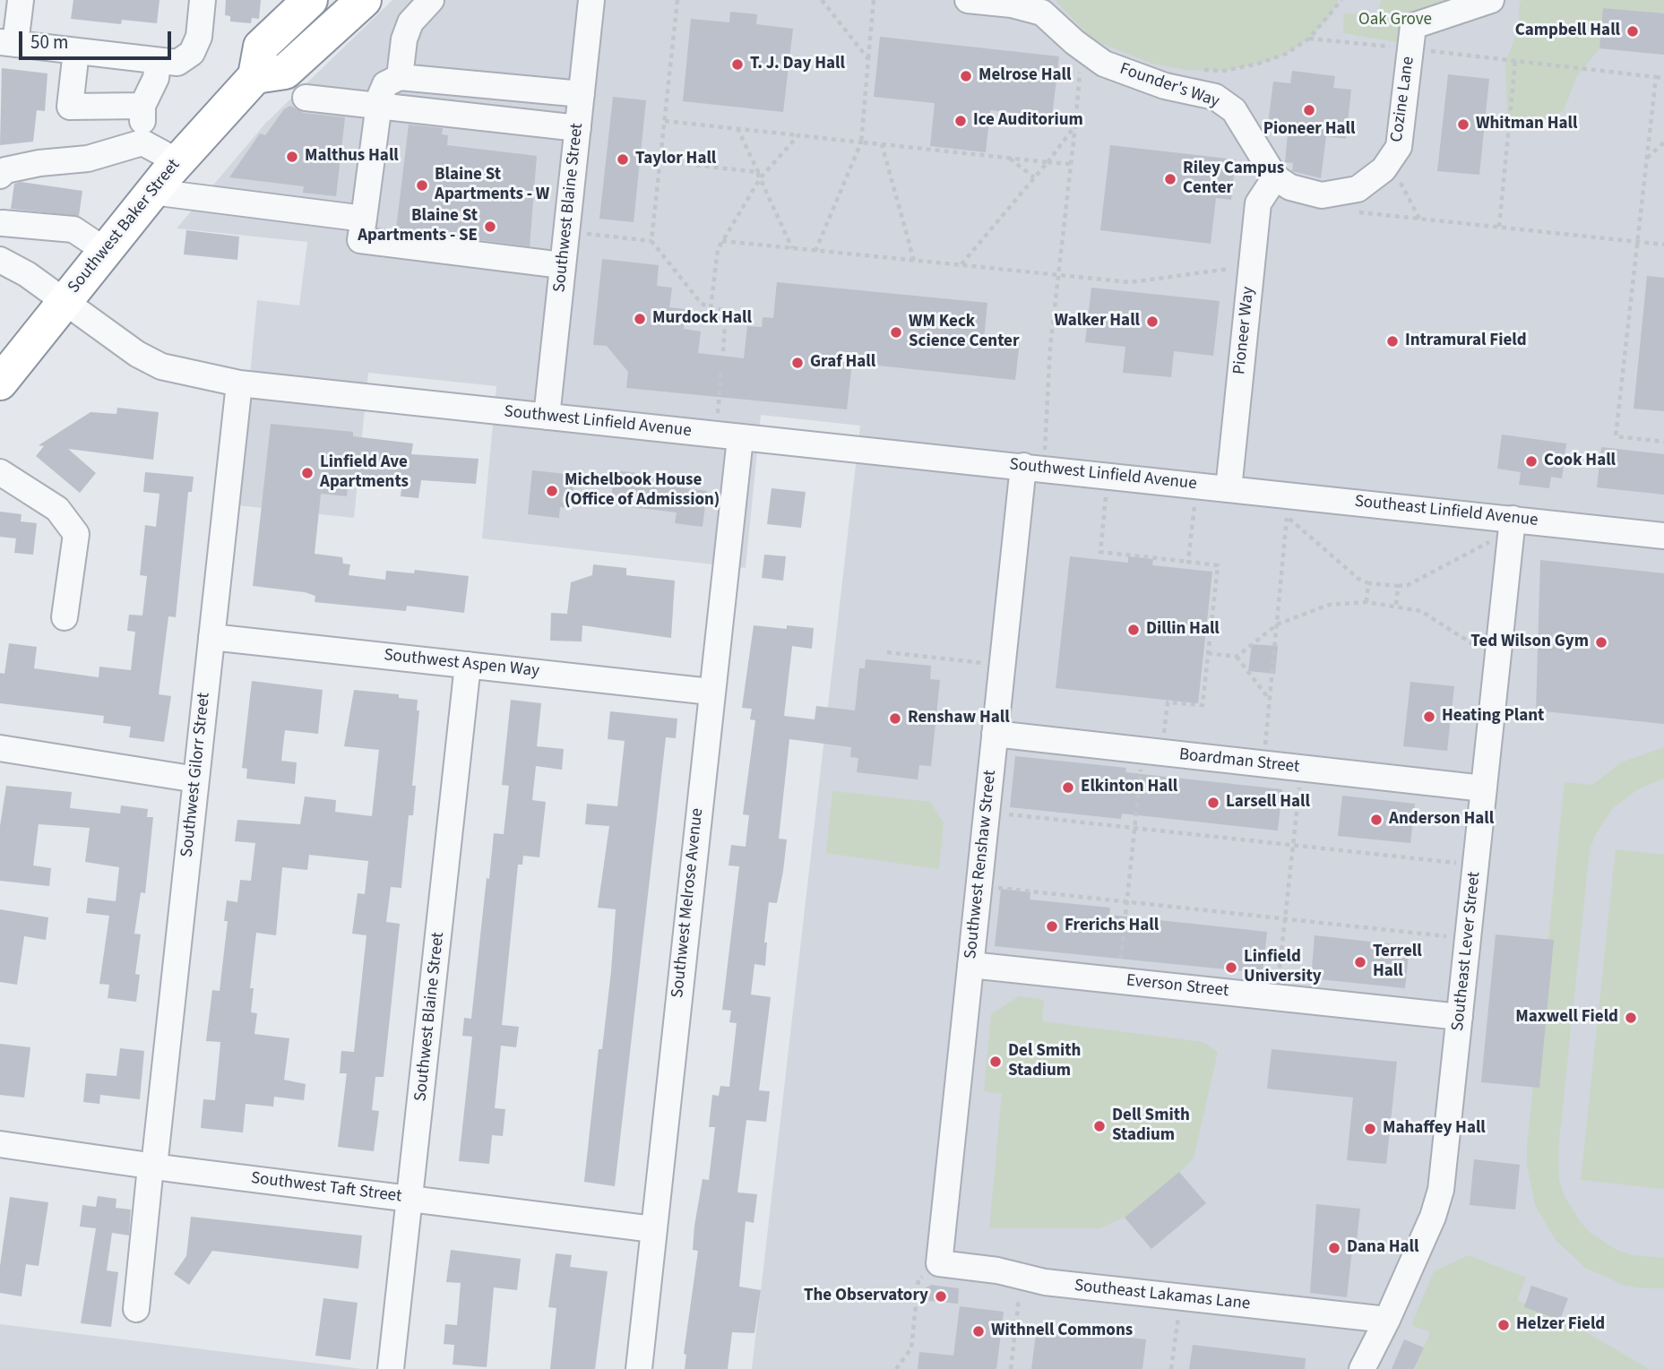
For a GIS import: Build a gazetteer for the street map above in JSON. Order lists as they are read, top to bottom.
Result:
{
  "streets": {
    "highway": ["Southwest Baker Street"],
    "street": [
      "Founder's Way",
      "Cozine Lane",
      "Southwest Blaine Street",
      "Pioneer Way",
      "Southwest Linfield Avenue",
      "Southeast Linfield Avenue",
      "Southwest Aspen Way",
      "Boardman Street",
      "Southwest Gilorr Street",
      "Southwest Renshaw Street",
      "Southwest Melrose Avenue",
      "Southeast Lever Street",
      "Everson Street",
      "Southwest Taft Street",
      "Southeast Lakamas Lane"
    ]
  },
  "crossings": [
    ["Founder's Way", "Cozine Lane"],
    ["Founder's Way", "Pioneer Way"],
    ["Cozine Lane", "Pioneer Way"],
    ["Southwest Blaine Street", "Southwest Linfield Avenue"],
    ["Southwest Blaine Street", "Southwest Aspen Way"],
    ["Southwest Blaine Street", "Southwest Taft Street"],
    ["Southwest Baker Street", "Southwest Linfield Avenue"],
    ["Pioneer Way", "Southwest Linfield Avenue"],
    ["Pioneer Way", "Southeast Linfield Avenue"],
    ["Southwest Linfield Avenue", "Southeast Linfield Avenue"],
    ["Southwest Linfield Avenue", "Southwest Gilorr Street"],
    ["Southwest Linfield Avenue", "Southwest Renshaw Street"],
    ["Southwest Linfield Avenue", "Southwest Melrose Avenue"],
    ["Southeast Linfield Avenue", "Southeast Lever Street"],
    ["Southwest Aspen Way", "Southwest Gilorr Street"],
    ["Southwest Aspen Way", "Southwest Melrose Avenue"],
    ["Boardman Street", "Southwest Renshaw Street"],
    ["Boardman Street", "Southeast Lever Street"],
    ["Southwest Gilorr Street", "Southwest Taft Street"],
    ["Southwest Renshaw Street", "Everson Street"],
    ["Southwest Renshaw Street", "Southeast Lakamas Lane"],
    ["Southwest Melrose Avenue", "Southwest Taft Street"],
    ["Southeast Lever Street", "Everson Street"],
    ["Southeast Lever Street", "Southeast Lakamas Lane"]
  ],
  "parks": ["Oak Grove"],
  "places": [
    "Campbell Hall",
    "T. J. Day Hall",
    "Melrose Hall",
    "Pioneer Hall",
    "Ice Auditorium",
    "Whitman Hall",
    "Malthus Hall",
    "Taylor Hall",
    "Riley Campus Center",
    "Blaine St Apartments - W",
    "Blaine St Apartments - SE",
    "Murdock Hall",
    "Walker Hall",
    "WM Keck Science Center",
    "Intramural Field",
    "Graf Hall",
    "Cook Hall",
    "Linfield Ave Apartments",
    "Michelbook House (Office of Admission)",
    "Dillin Hall",
    "Ted Wilson Gym",
    "Heating Plant",
    "Renshaw Hall",
    "Elkinton Hall",
    "Larsell Hall",
    "Anderson Hall",
    "Frerichs Hall",
    "Terrell Hall",
    "Linfield University",
    "Maxwell Field",
    "Del Smith Stadium",
    "Dell Smith Stadium",
    "Mahaffey Hall",
    "Dana Hall",
    "The Observatory",
    "Helzer Field",
    "Withnell Commons"
  ],
  "scale_bar": "50 m"
}
